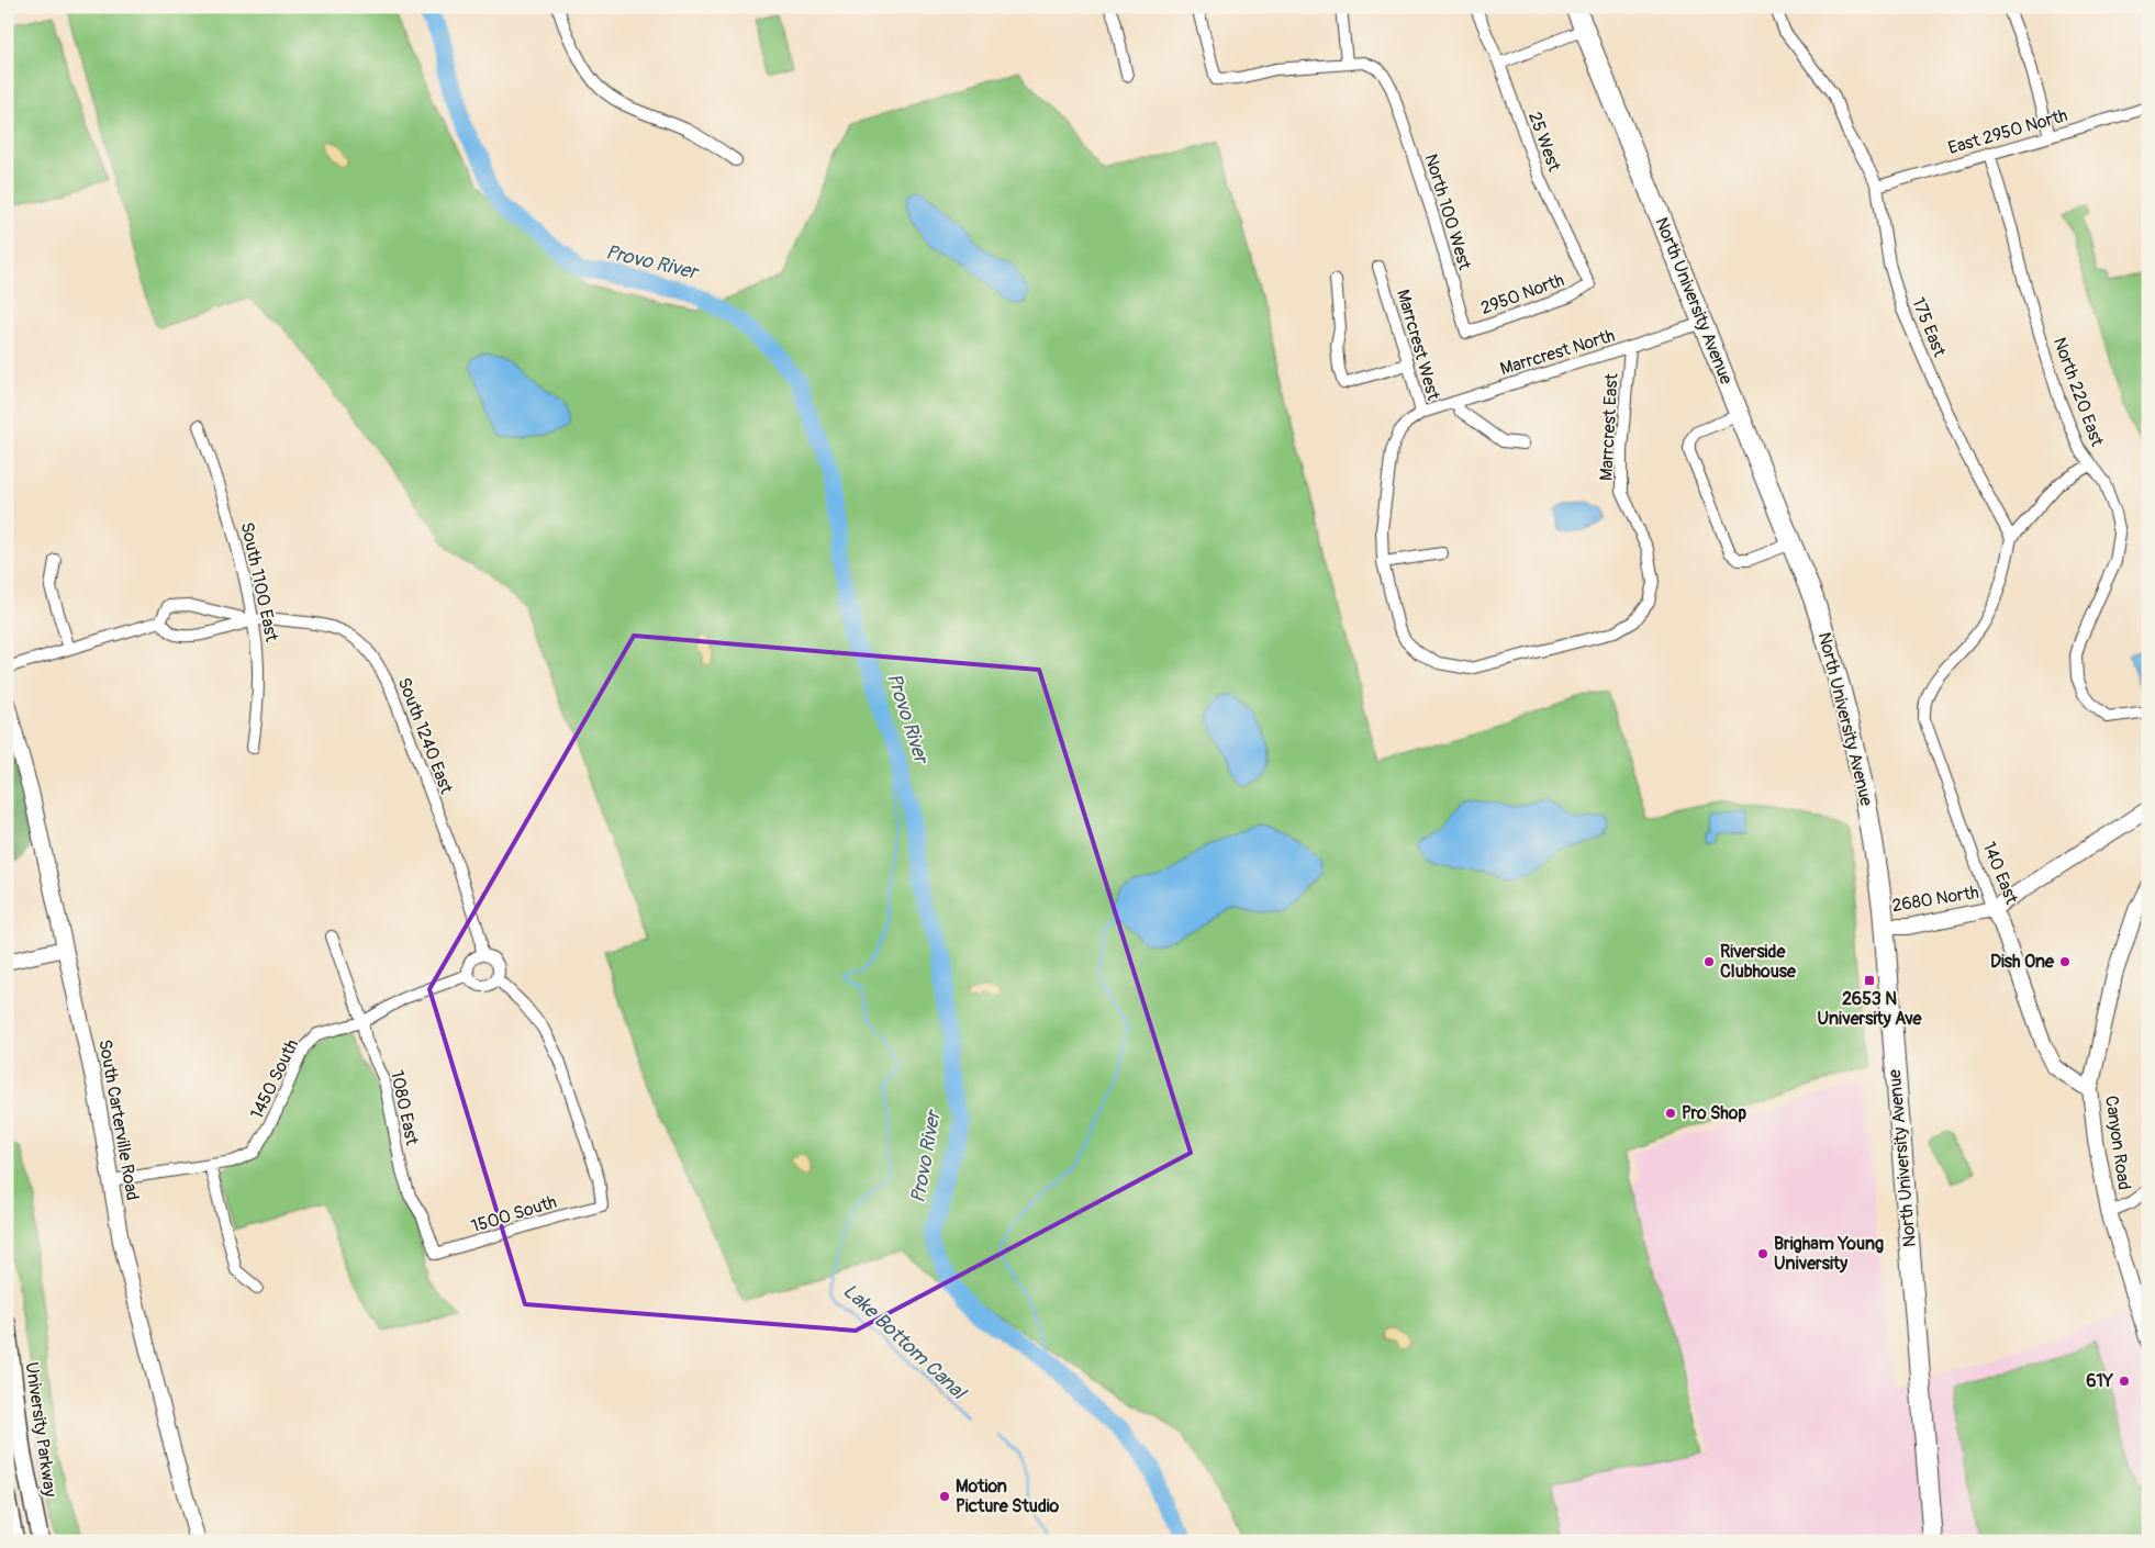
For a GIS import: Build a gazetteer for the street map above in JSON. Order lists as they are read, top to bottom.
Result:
{
  "streets": {
    "highway": ["North University Avenue"],
    "main road": ["University Parkway"],
    "street": [
      "East 2950 North",
      "25 West",
      "North 100 West",
      "2950 North",
      "175 East",
      "Marrcrest West",
      "Marrcrest North",
      "North 220 East",
      "Marrcrest East",
      "South 1100 East",
      "South 1240 East",
      "140 East",
      "2680 North",
      "1450 South",
      "1080 East",
      "South Carterville Road",
      "Canyon Road",
      "1500 South"
    ]
  },
  "crossings": [
    ["East 2950 North", "175 East"],
    ["East 2950 North", "North 220 East"],
    ["25 West", "2950 North"],
    ["North 100 West", "2950 North"],
    ["North University Avenue", "Marrcrest North"],
    ["North University Avenue", "2680 North"],
    ["175 East", "140 East"],
    ["Marrcrest West", "Marrcrest North"],
    ["Marrcrest West", "Marrcrest East"],
    ["Marrcrest North", "Marrcrest East"],
    ["South 1100 East", "South 1240 East"],
    ["South 1240 East", "1450 South"],
    ["South 1240 East", "1500 South"],
    ["140 East", "2680 North"],
    ["140 East", "Canyon Road"],
    ["1450 South", "1080 East"],
    ["1450 South", "South Carterville Road"],
    ["1450 South", "1500 South"],
    ["1080 East", "1500 South"]
  ],
  "water": ["Provo River", "Lake Bottom Canal"],
  "places": {
    "other": [
      "Riverside Clubhouse",
      "Dish One",
      "Pro Shop",
      "Brigham Young University",
      "61Y",
      "Motion Picture Studio"
    ],
    "transit": ["2653 N University Ave"]
  }
}
